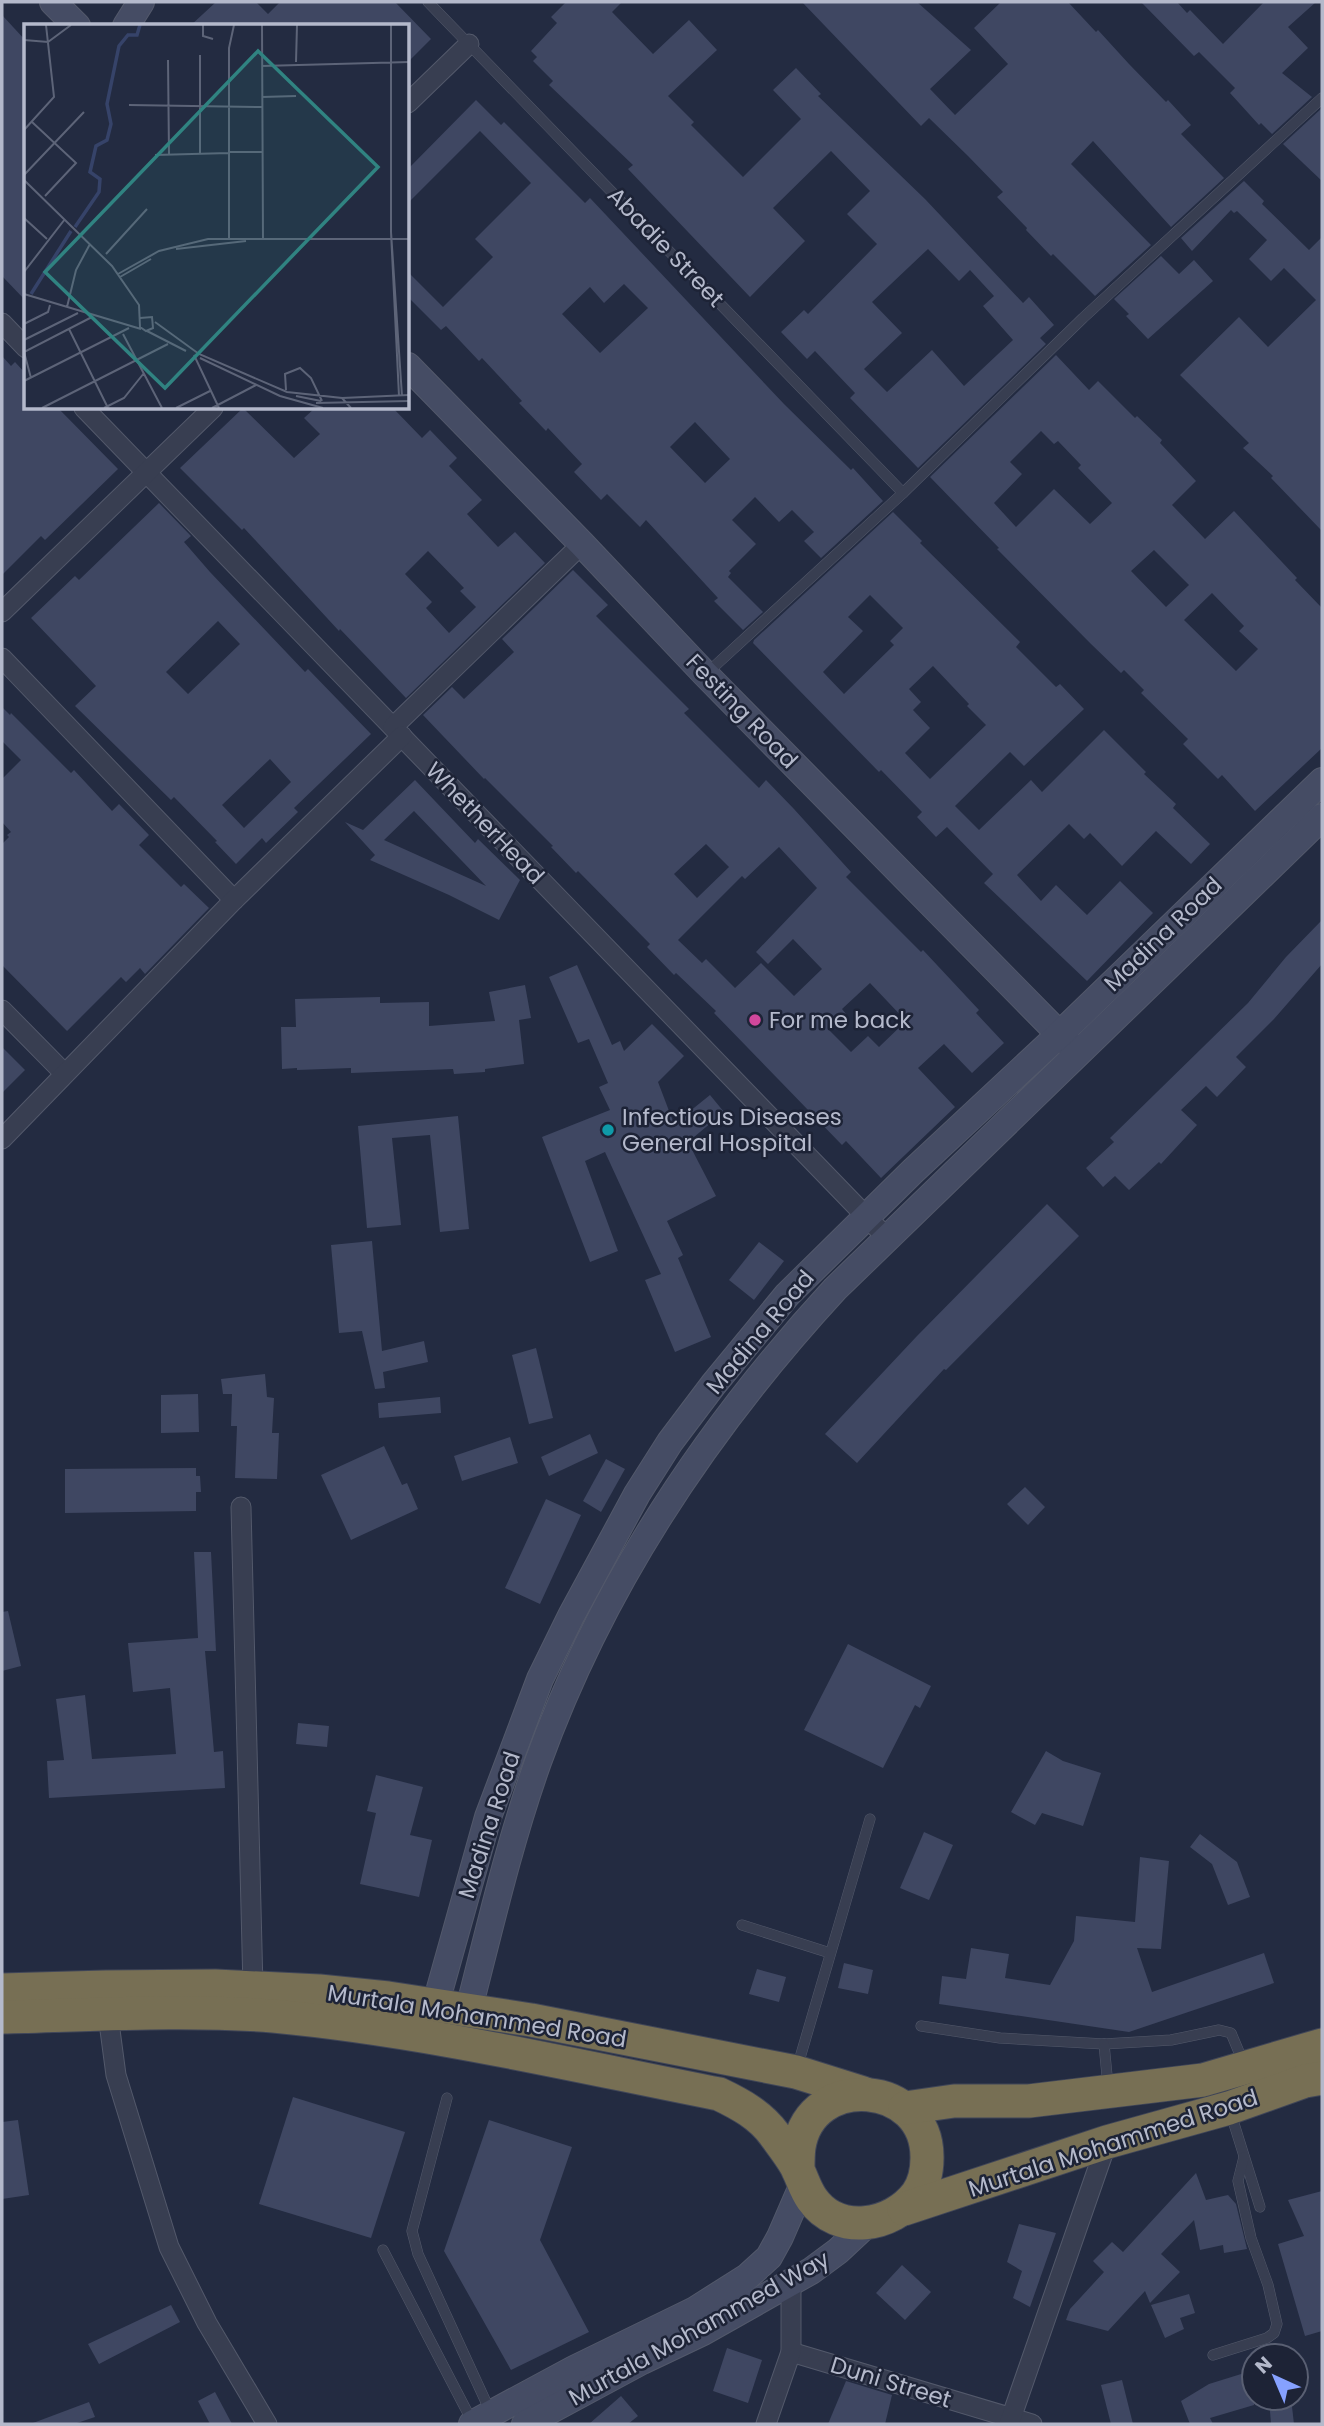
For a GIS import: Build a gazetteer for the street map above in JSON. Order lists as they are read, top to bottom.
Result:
{
  "streets": {
    "highway": ["Murtala Mohammed Road"],
    "main road": ["Festing Road", "Madina Road", "Murtala Mohammed Way"],
    "street": ["WhetherHead", "Duni Street"],
    "lane": ["Abadie Street"]
  },
  "crossings": [
    ["Festing Road", "Madina Road"],
    ["WhetherHead", "Madina Road"],
    ["Madina Road", "Murtala Mohammed Road"],
    ["Murtala Mohammed Road", "Murtala Mohammed Way"]
  ],
  "places": ["For me back", "Infectious Diseases General Hospital"],
  "north": "top left"
}
